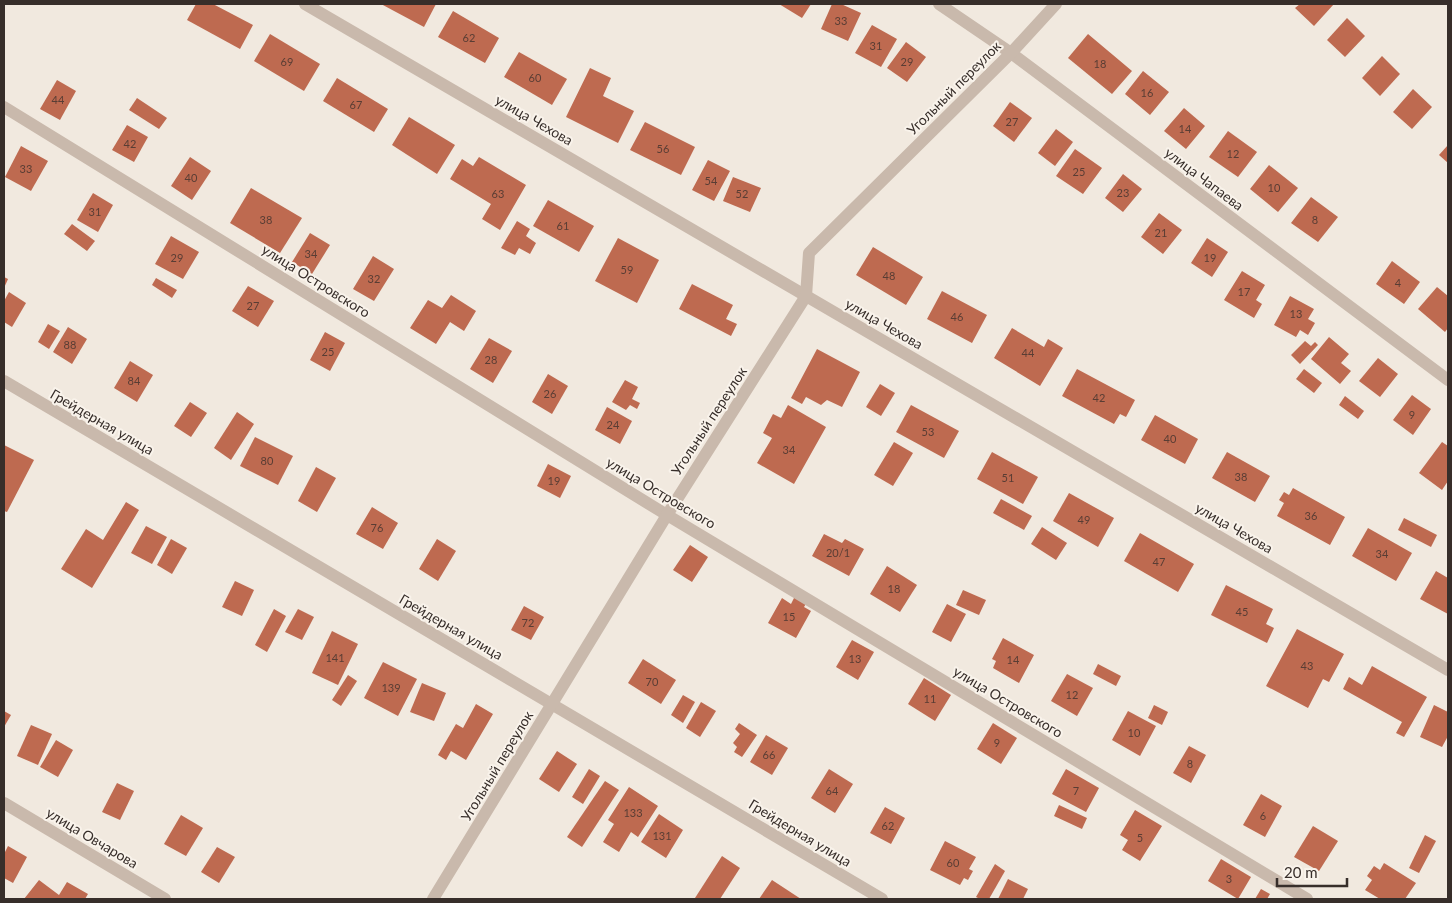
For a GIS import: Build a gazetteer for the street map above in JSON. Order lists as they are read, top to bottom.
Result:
{
  "streets": {
    "street": [
      "Угольный переулок",
      "улица Чехова",
      "улица Чапаева",
      "улица Островского",
      "Грейдерная улица",
      "улица Овчарова"
    ]
  },
  "crossings": [
    ["Угольный переулок", "улица Чехова"],
    ["Угольный переулок", "улица Чапаева"],
    ["Угольный переулок", "улица Островского"],
    ["Угольный переулок", "Грейдерная улица"]
  ],
  "house_numbers": [
    "33",
    "62",
    "31",
    "69",
    "29",
    "18",
    "60",
    "16",
    "44",
    "67",
    "27",
    "14",
    "42",
    "56",
    "12",
    "33",
    "25",
    "40",
    "54",
    "10",
    "23",
    "63",
    "52",
    "31",
    "38",
    "8",
    "61",
    "21",
    "34",
    "29",
    "19",
    "59",
    "48",
    "32",
    "4",
    "17",
    "27",
    "13",
    "46",
    "88",
    "25",
    "44",
    "28",
    "84",
    "26",
    "42",
    "9",
    "24",
    "53",
    "40",
    "34",
    "80",
    "38",
    "51",
    "19",
    "36",
    "49",
    "76",
    "20/1",
    "34",
    "47",
    "18",
    "45",
    "15",
    "72",
    "141",
    "13",
    "14",
    "43",
    "70",
    "139",
    "12",
    "11",
    "10",
    "9",
    "66",
    "8",
    "64",
    "7",
    "133",
    "6",
    "62",
    "131",
    "5",
    "60",
    "3"
  ],
  "scale_bar": "20 m"
}
